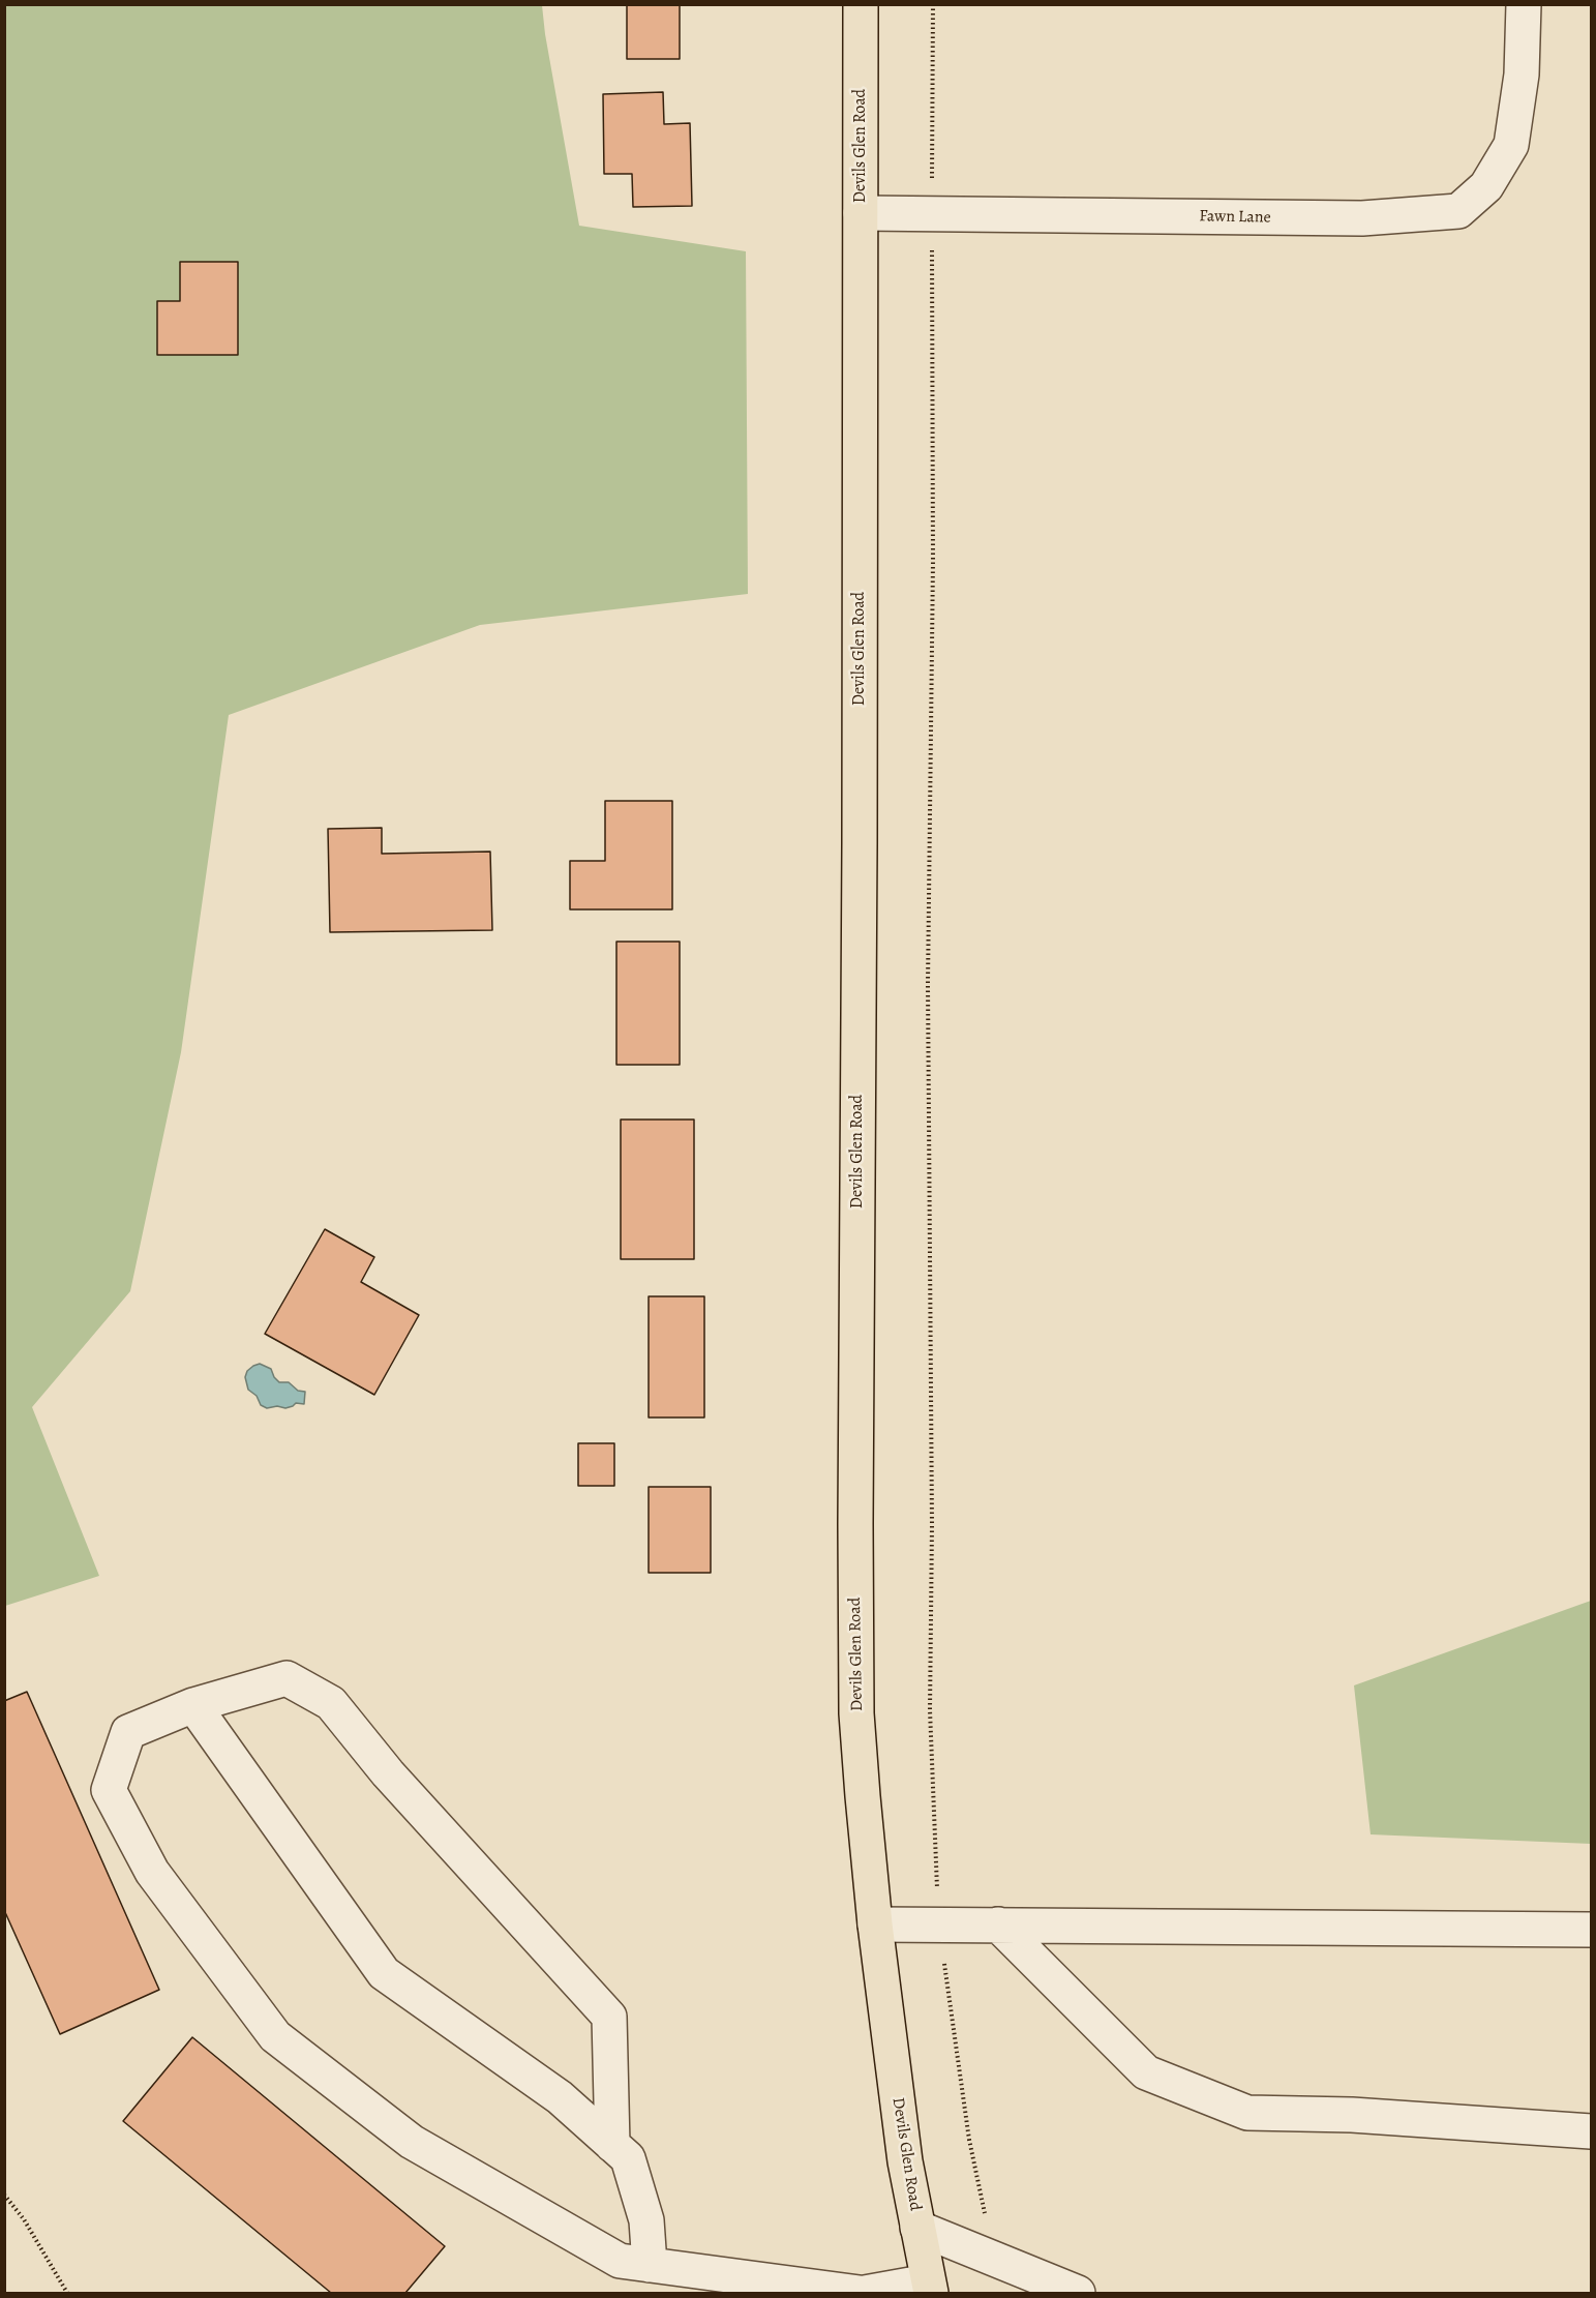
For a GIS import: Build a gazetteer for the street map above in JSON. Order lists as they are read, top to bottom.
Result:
{
  "streets": {
    "main road": ["Devils Glen Road"],
    "street": ["Fawn Lane"]
  },
  "crossings": [
    ["Devils Glen Road", "Fawn Lane"]
  ]
}
